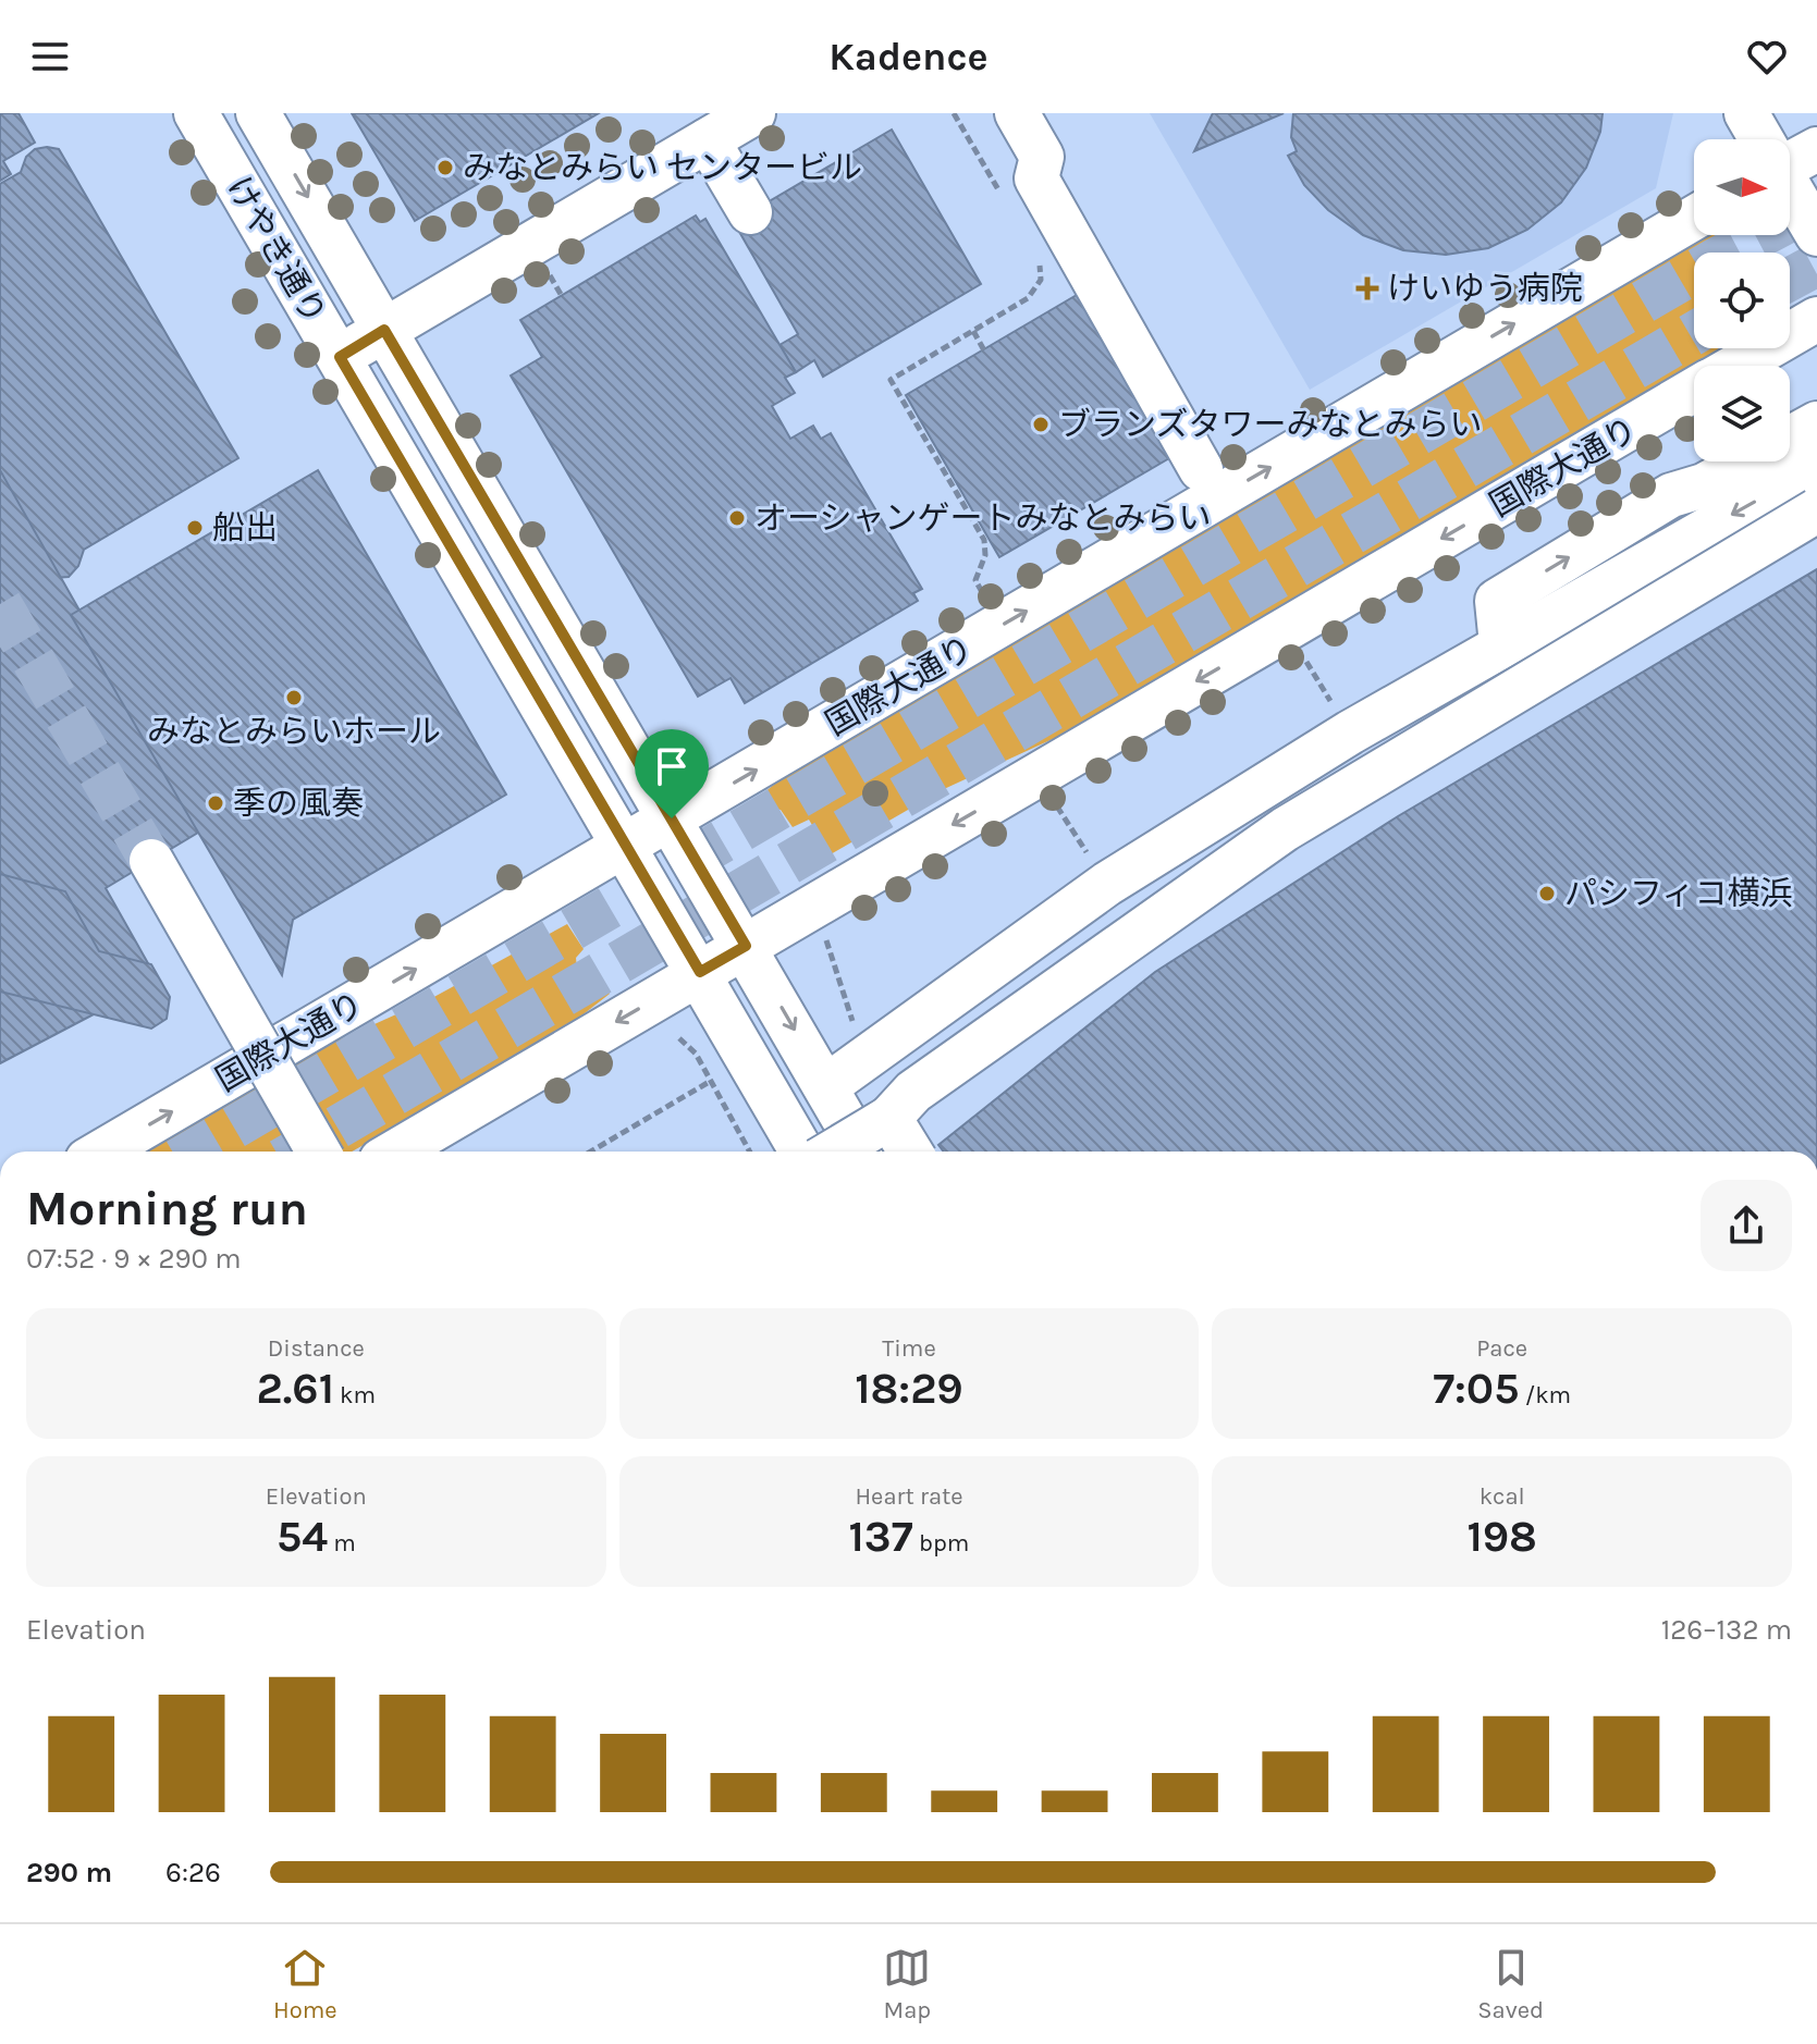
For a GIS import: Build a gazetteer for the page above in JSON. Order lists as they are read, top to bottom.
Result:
{
  "streets": {
    "street": ["けやき通り", "国際大通り"]
  },
  "crossings": [
    ["けやき通り", "国際大通り"]
  ],
  "places": {
    "other": [
      "みなとみらい センタービル",
      "ブランズタワーみなとみらい",
      "オーシャンゲートみなとみらい",
      "船出",
      "みなとみらいホール",
      "季の風奏",
      "パシフィコ横浜"
    ],
    "health": ["けいゆう病院"]
  },
  "north": "right",
  "page": {
    "header": "Kadence",
    "heading": ["Morning run", "07:52 · 9 × 290 m"],
    "stats": [
      ["Distance", "2.61 km"],
      ["Time", "18:29"],
      ["Pace", "7:05 /km"],
      ["Elevation", "54 m"],
      ["Heart rate", "137 bpm"],
      ["kcal", "198"]
    ],
    "chart": ["Elevation", "126–132 m"],
    "list": [
      {
        "name": "290 m",
        "note": "6:26"
      }
    ],
    "tabs": ["Home", "Map", "Saved"]
  }
}
